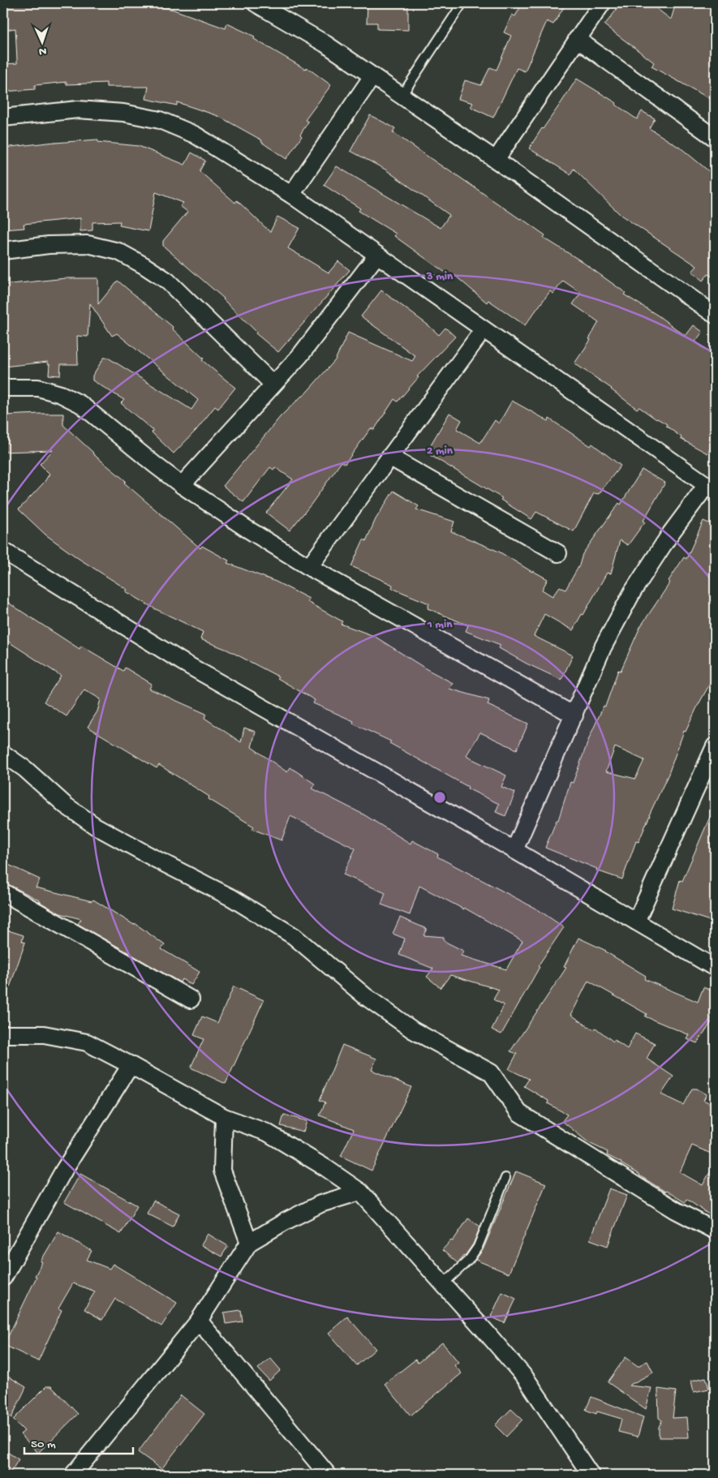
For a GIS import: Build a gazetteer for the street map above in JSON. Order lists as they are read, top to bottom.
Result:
{
  "scale_bar": "50 m",
  "north": "bottom",
  "rings": ["3 min", "2 min", "1 min"]
}
